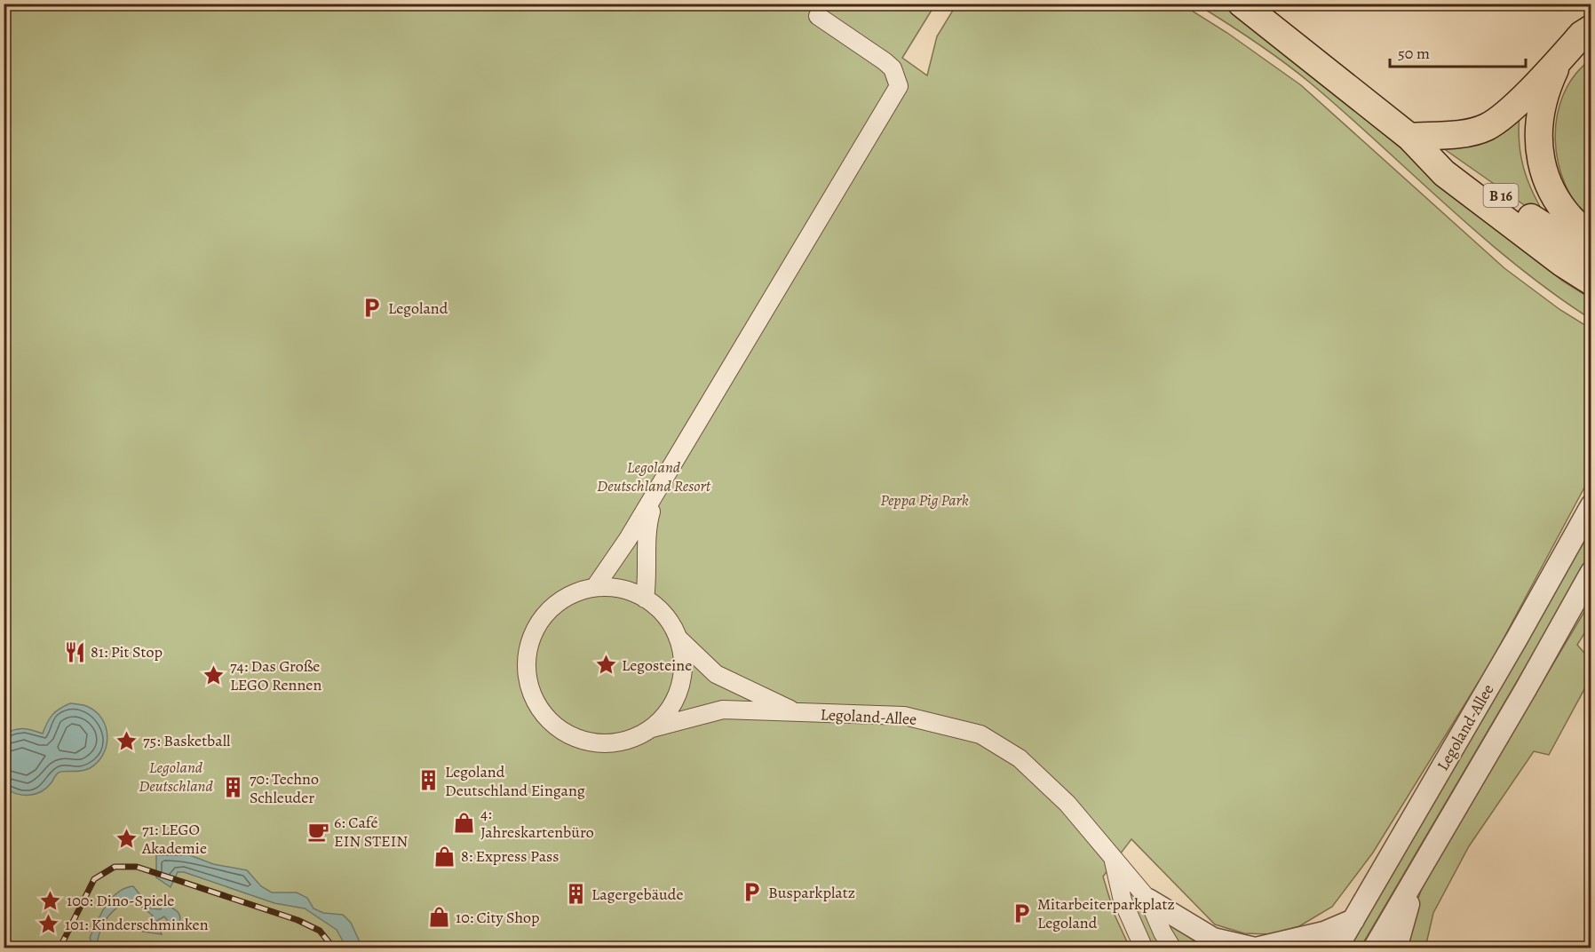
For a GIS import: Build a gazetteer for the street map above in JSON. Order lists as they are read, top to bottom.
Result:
{
  "streets": {
    "main road": ["B 16"],
    "street": ["Legoland-Allee"]
  },
  "parks": ["Legoland Deutschland Resort", "Peppa Pig Park", "Legoland Deutschland"],
  "places": {
    "parking": ["Legoland", "Busparkplatz", "Mitarbeiterparkplatz Legoland"],
    "restaurant": ["81: Pit Stop"],
    "place": [
      "Legosteine",
      "74: Das Große LEGO Rennen",
      "75: Basketball",
      "71: LEGO Akademie",
      "100: Dino-Spiele",
      "101: Kinderschminken"
    ],
    "building": ["Legoland Deutschland Eingang", "70: Techno Schleuder", "Lagergebäude"],
    "shop": ["4: Jahreskartenbüro", "8: Express Pass", "10: City Shop"],
    "cafe": ["6: Café EIN STEIN"]
  },
  "scale_bar": "50 m"
}
